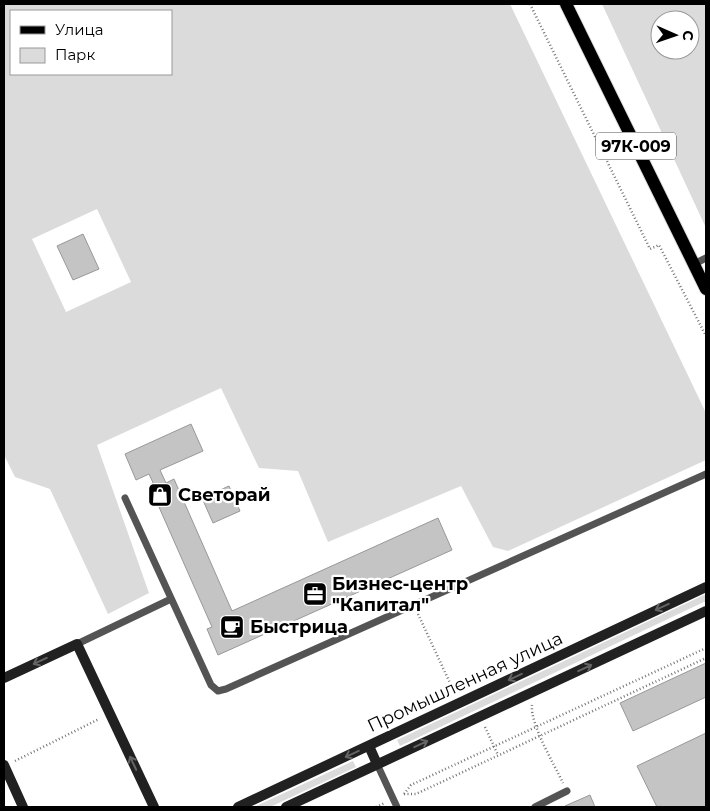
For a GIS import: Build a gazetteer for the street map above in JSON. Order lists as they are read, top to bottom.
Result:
{
  "streets": {
    "main road": ["97К-009"],
    "street": ["Промышленная улица"]
  },
  "places": {
    "shop": ["Светорай"],
    "office": ["Бизнес-центр \"Капитал\""],
    "cafe": ["Быстрица"]
  },
  "legend": ["Улица", "Парк"],
  "north": "right"
}
